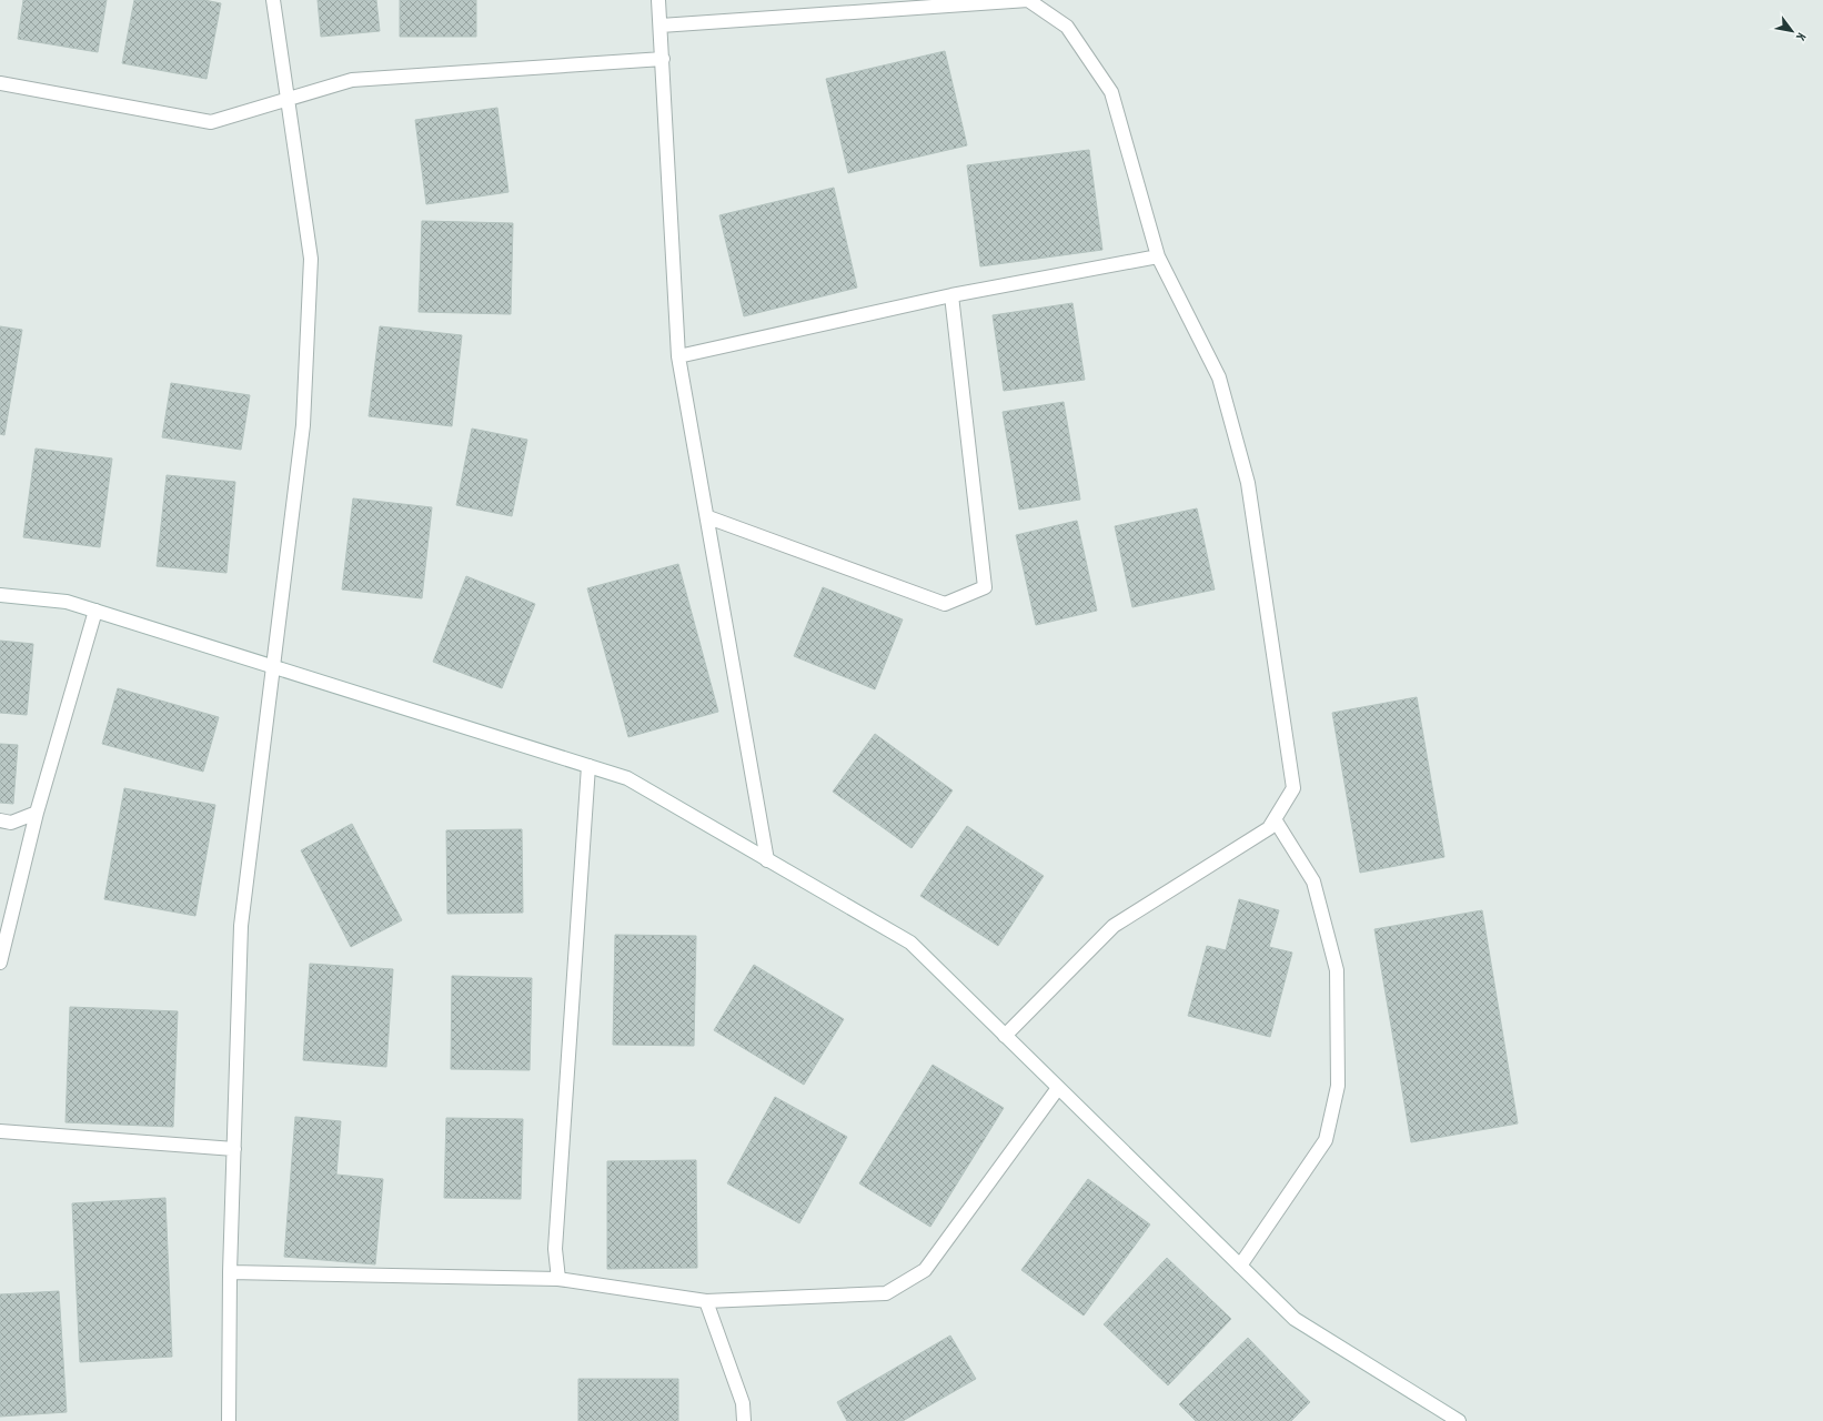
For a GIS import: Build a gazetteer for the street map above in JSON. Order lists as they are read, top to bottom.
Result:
{
  "north": "bottom right"
}
